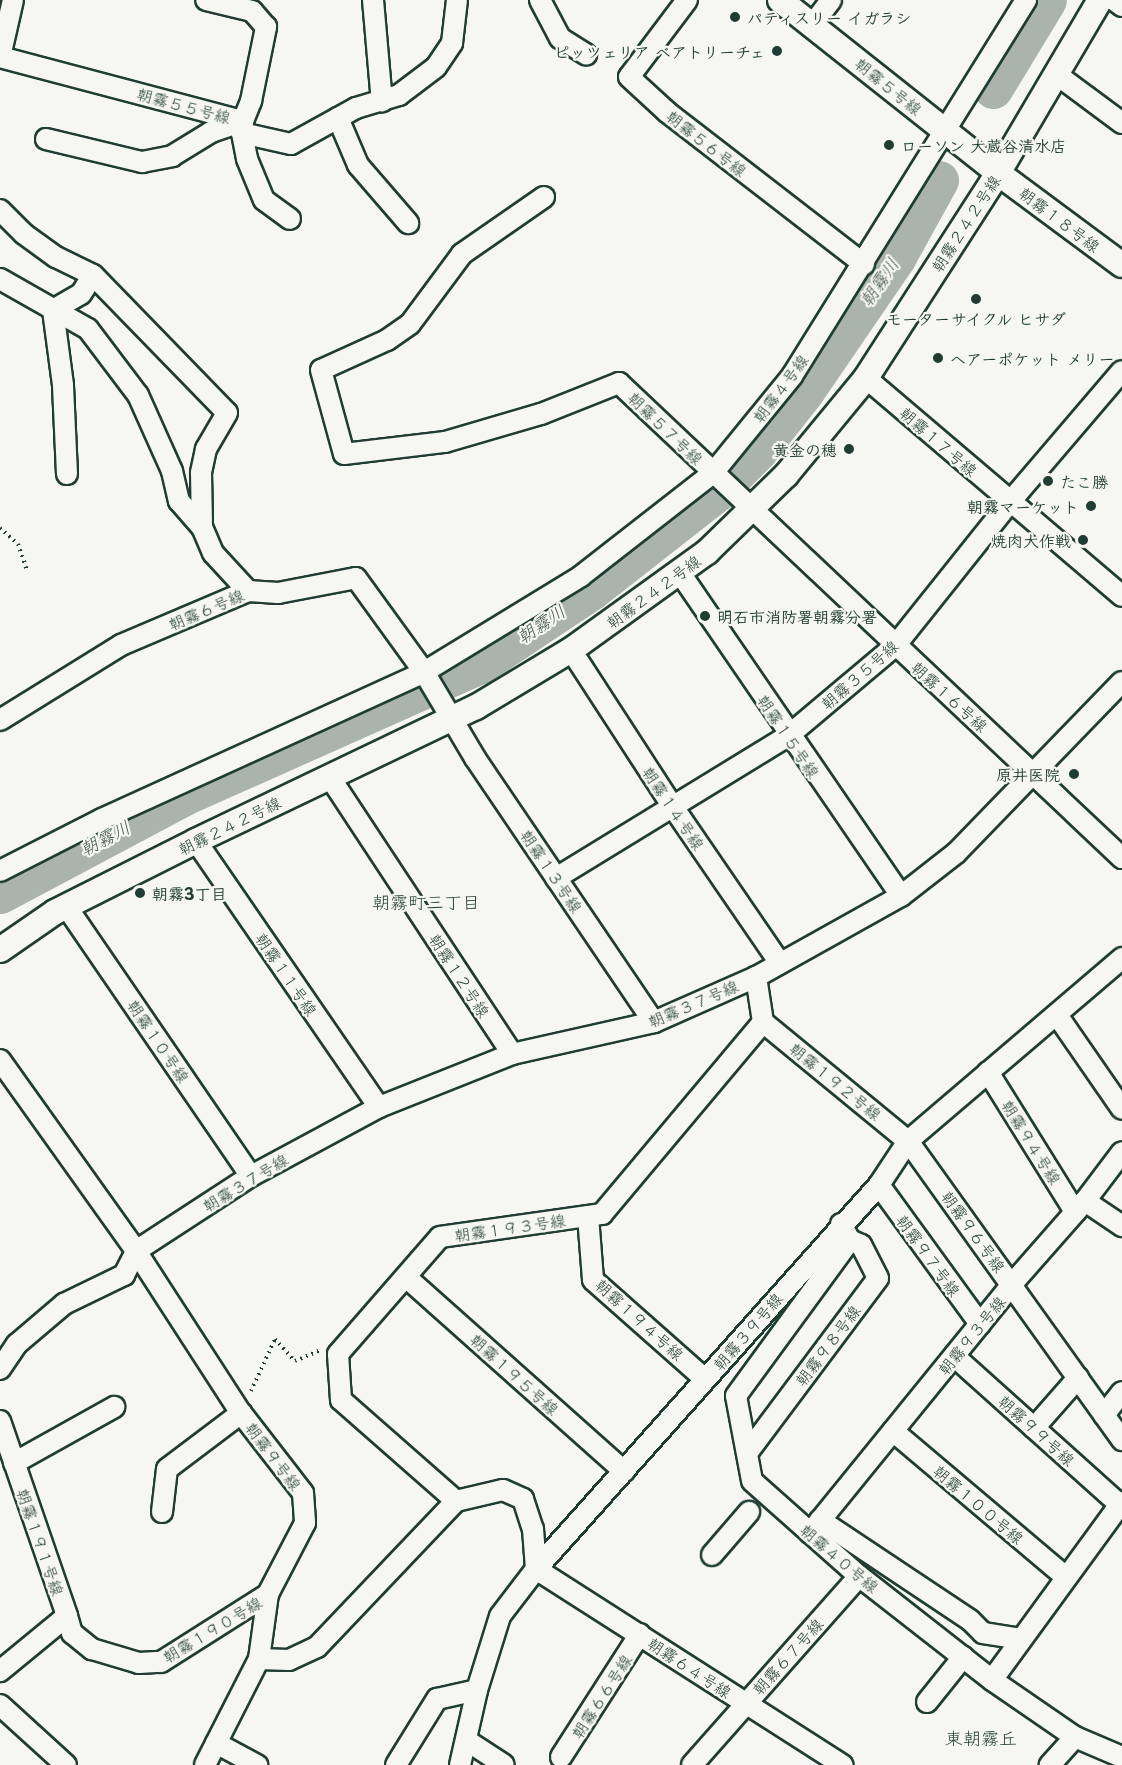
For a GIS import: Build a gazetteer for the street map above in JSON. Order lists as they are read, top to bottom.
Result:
{
  "streets": {
    "street": [
      "朝霧５号線",
      "朝霧５５号線",
      "朝霧５６号線",
      "朝霧１８号線",
      "朝霧２４２号線",
      "朝霧４号線",
      "朝霧５７号線",
      "朝霧１７号線",
      "朝霧６号線",
      "朝霧３５号線",
      "朝霧１６号線",
      "朝霧１５号線",
      "朝霧１４号線",
      "朝霧１３号線",
      "朝霧１１号線",
      "朝霧１２号線",
      "朝霧３７号線",
      "朝霧１０号線",
      "朝霧１９２号線",
      "朝霧９４号線",
      "朝霧１９３号線",
      "朝霧９６号線",
      "朝霧９７号線",
      "朝霧１９４号線",
      "朝霧３９号線",
      "朝霧９３号線",
      "朝霧９８号線",
      "朝霧１９５号線",
      "朝霧９９号線",
      "朝霧９号線",
      "朝霧１００号線",
      "朝霧１９１号線",
      "朝霧４０号線",
      "朝霧１９０号線",
      "朝霧６７号線",
      "朝霧６４号線",
      "朝霧６６号線"
    ]
  },
  "crossings": [
    ["朝霧５号線", "朝霧１８号線"],
    ["朝霧５号線", "朝霧２４２号線"],
    ["朝霧５号線", "朝霧４号線"],
    ["朝霧５６号線", "朝霧４号線"],
    ["朝霧１８号線", "朝霧２４２号線"],
    ["朝霧２４２号線", "朝霧５７号線"],
    ["朝霧２４２号線", "朝霧１７号線"],
    ["朝霧２４２号線", "朝霧１６号線"],
    ["朝霧２４２号線", "朝霧１５号線"],
    ["朝霧２４２号線", "朝霧１４号線"],
    ["朝霧２４２号線", "朝霧１３号線"],
    ["朝霧２４２号線", "朝霧１１号線"],
    ["朝霧２４２号線", "朝霧１２号線"],
    ["朝霧２４２号線", "朝霧１０号線"],
    ["朝霧４号線", "朝霧５７号線"],
    ["朝霧４号線", "朝霧６号線"],
    ["朝霧４号線", "朝霧１３号線"],
    ["朝霧５７号線", "朝霧１６号線"],
    ["朝霧１７号線", "朝霧３５号線"],
    ["朝霧６号線", "朝霧１３号線"],
    ["朝霧３５号線", "朝霧１６号線"],
    ["朝霧３５号線", "朝霧１５号線"],
    ["朝霧３５号線", "朝霧１４号線"],
    ["朝霧３５号線", "朝霧１３号線"],
    ["朝霧１６号線", "朝霧３７号線"],
    ["朝霧１５号線", "朝霧３７号線"],
    ["朝霧１４号線", "朝霧３７号線"],
    ["朝霧１３号線", "朝霧３７号線"],
    ["朝霧１１号線", "朝霧３７号線"],
    ["朝霧１２号線", "朝霧３７号線"],
    ["朝霧３７号線", "朝霧１０号線"],
    ["朝霧３７号線", "朝霧９号線"],
    ["朝霧１９２号線", "朝霧１９３号線"],
    ["朝霧１９２号線", "朝霧９６号線"],
    ["朝霧１９２号線", "朝霧３９号線"],
    ["朝霧９４号線", "朝霧３９号線"],
    ["朝霧９４号線", "朝霧９３号線"],
    ["朝霧１９３号線", "朝霧１９４号線"],
    ["朝霧１９３号線", "朝霧１９５号線"],
    ["朝霧９６号線", "朝霧３９号線"],
    ["朝霧９６号線", "朝霧９３号線"],
    ["朝霧９７号線", "朝霧３９号線"],
    ["朝霧９７号線", "朝霧９３号線"],
    ["朝霧１９４号線", "朝霧３９号線"],
    ["朝霧３９号線", "朝霧９８号線"],
    ["朝霧３９号線", "朝霧１９５号線"],
    ["朝霧３９号線", "朝霧４０号線"],
    ["朝霧３９号線", "朝霧６４号線"],
    ["朝霧９３号線", "朝霧９９号線"],
    ["朝霧９３号線", "朝霧１００号線"],
    ["朝霧９３号線", "朝霧４０号線"],
    ["朝霧９８号線", "朝霧４０号線"],
    ["朝霧９号線", "朝霧１９０号線"],
    ["朝霧１９１号線", "朝霧１９０号線"],
    ["朝霧４０号線", "朝霧６７号線"],
    ["朝霧６７号線", "朝霧６４号線"],
    ["朝霧６４号線", "朝霧６６号線"]
  ],
  "districts": ["朝霧町三丁目", "東朝霧丘"],
  "water": ["朝霧川"],
  "places": [
    "パティスリー イガラシ",
    "ピッツェリア ベアトリーチェ",
    "ローソン 大蔵谷清水店",
    "モーターサイクル ヒサダ",
    "ヘアーポケット メリー",
    "黄金の穂",
    "たこ勝",
    "朝霧マーケット",
    "焼肉大作戦",
    "明石市消防署朝霧分署",
    "原井医院",
    "朝霧3丁目"
  ]
}
